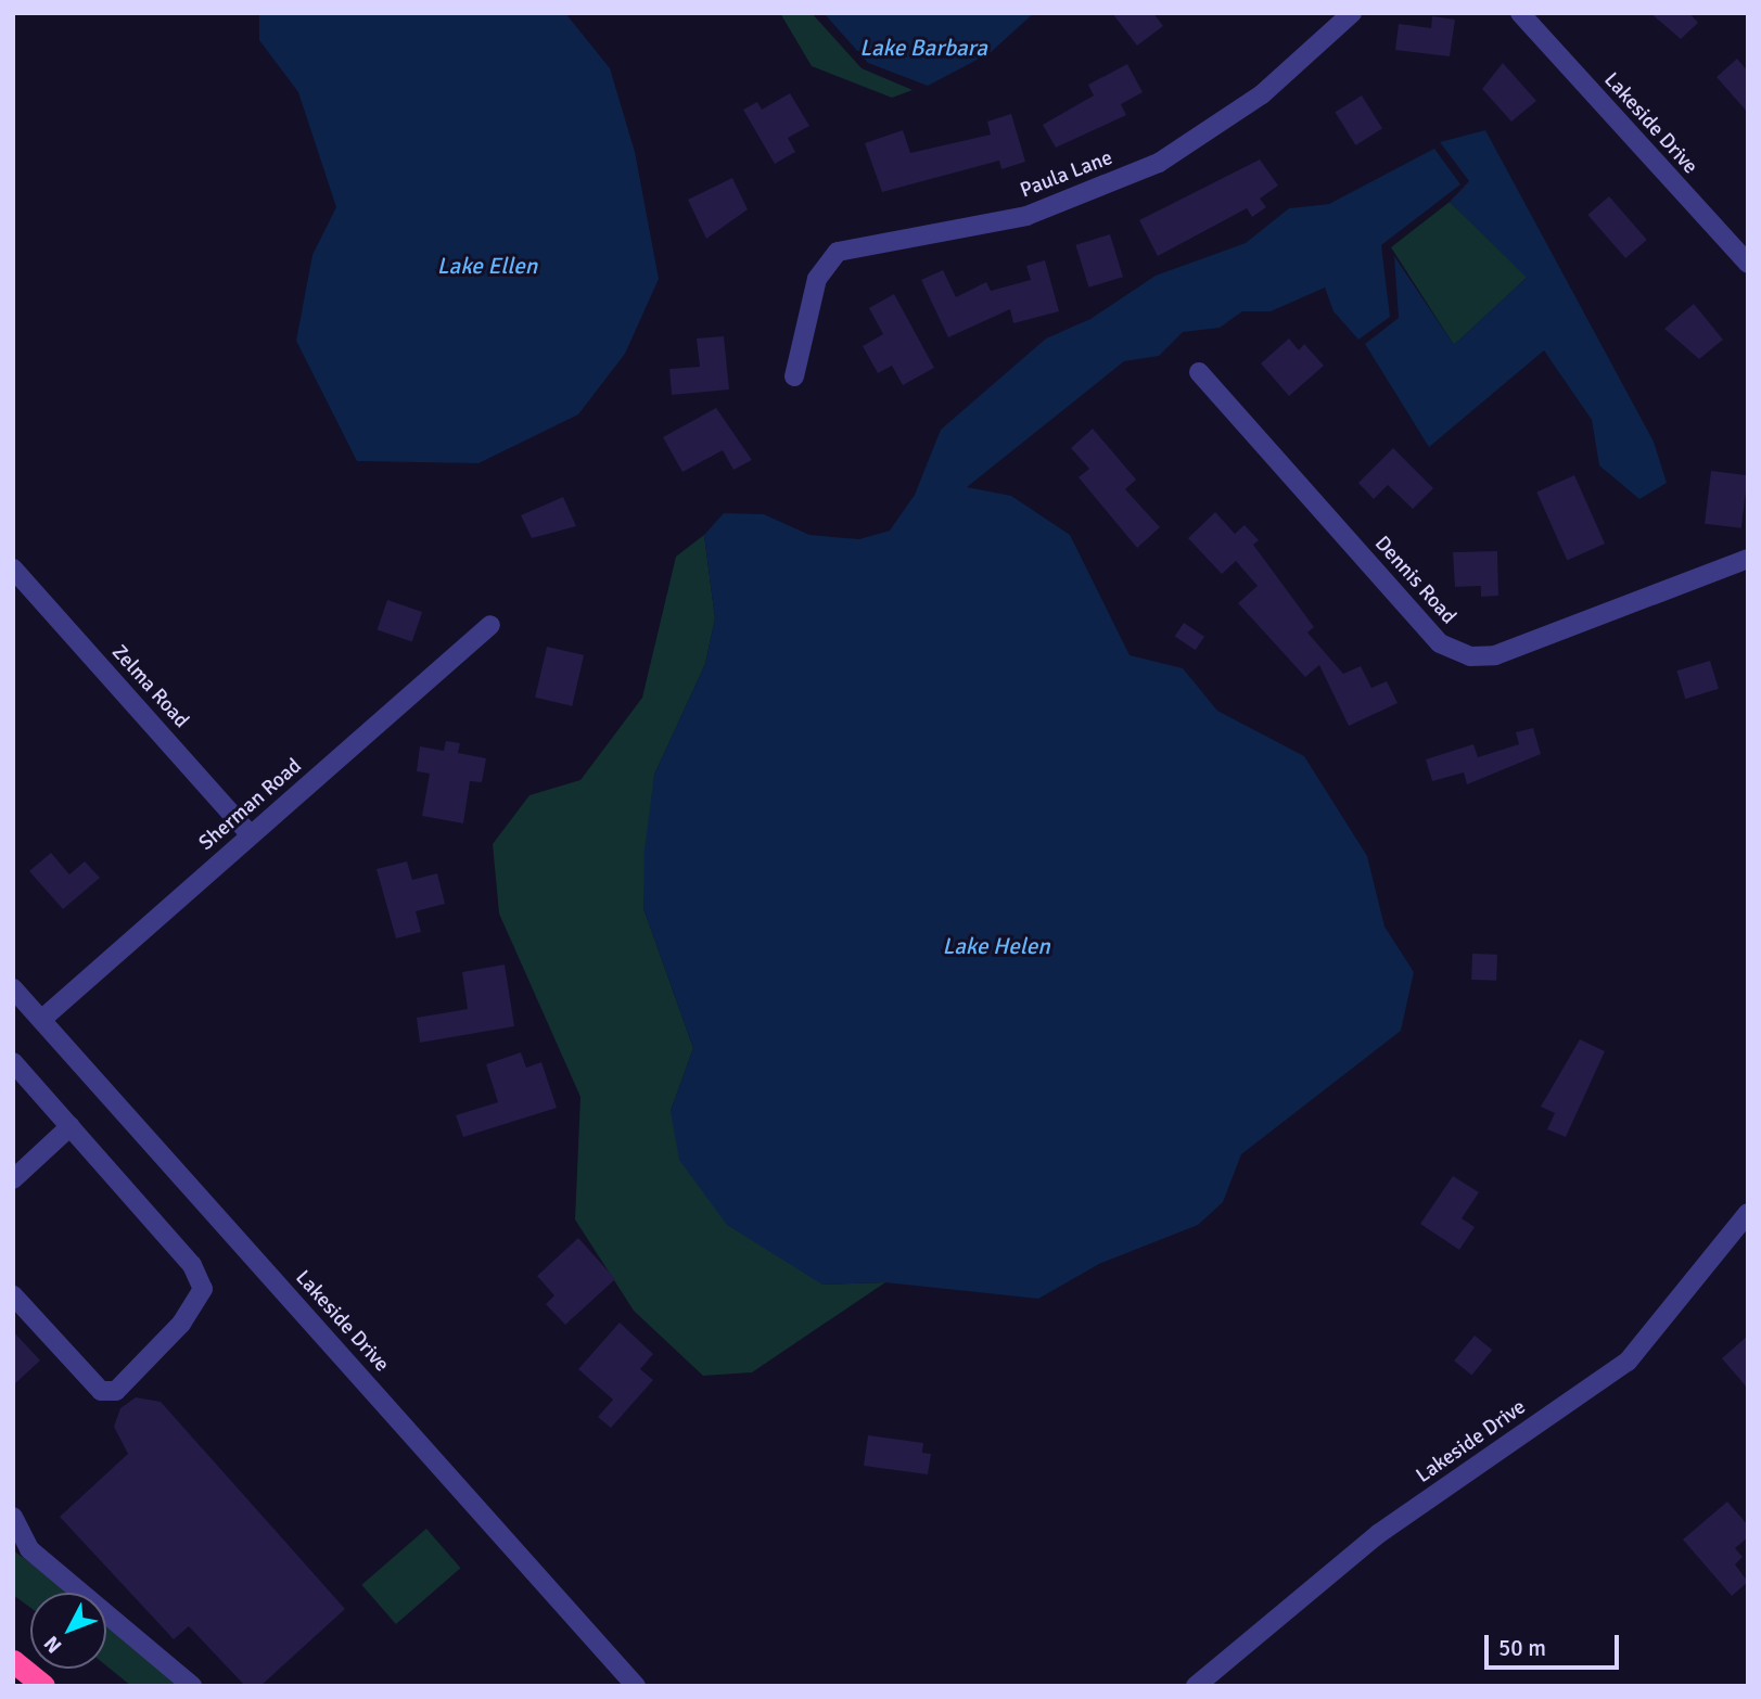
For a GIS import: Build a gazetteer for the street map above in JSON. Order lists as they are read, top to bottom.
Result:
{
  "streets": {
    "street": [
      "Lakeside Drive",
      "Paula Lane",
      "Dennis Road",
      "Zelma Road",
      "Sherman Road"
    ]
  },
  "crossings": [
    ["Lakeside Drive", "Sherman Road"],
    ["Zelma Road", "Sherman Road"]
  ],
  "water": ["Lake Barbara", "Lake Ellen", "Lake Helen"],
  "scale_bar": "50 m",
  "north": "bottom left"
}
